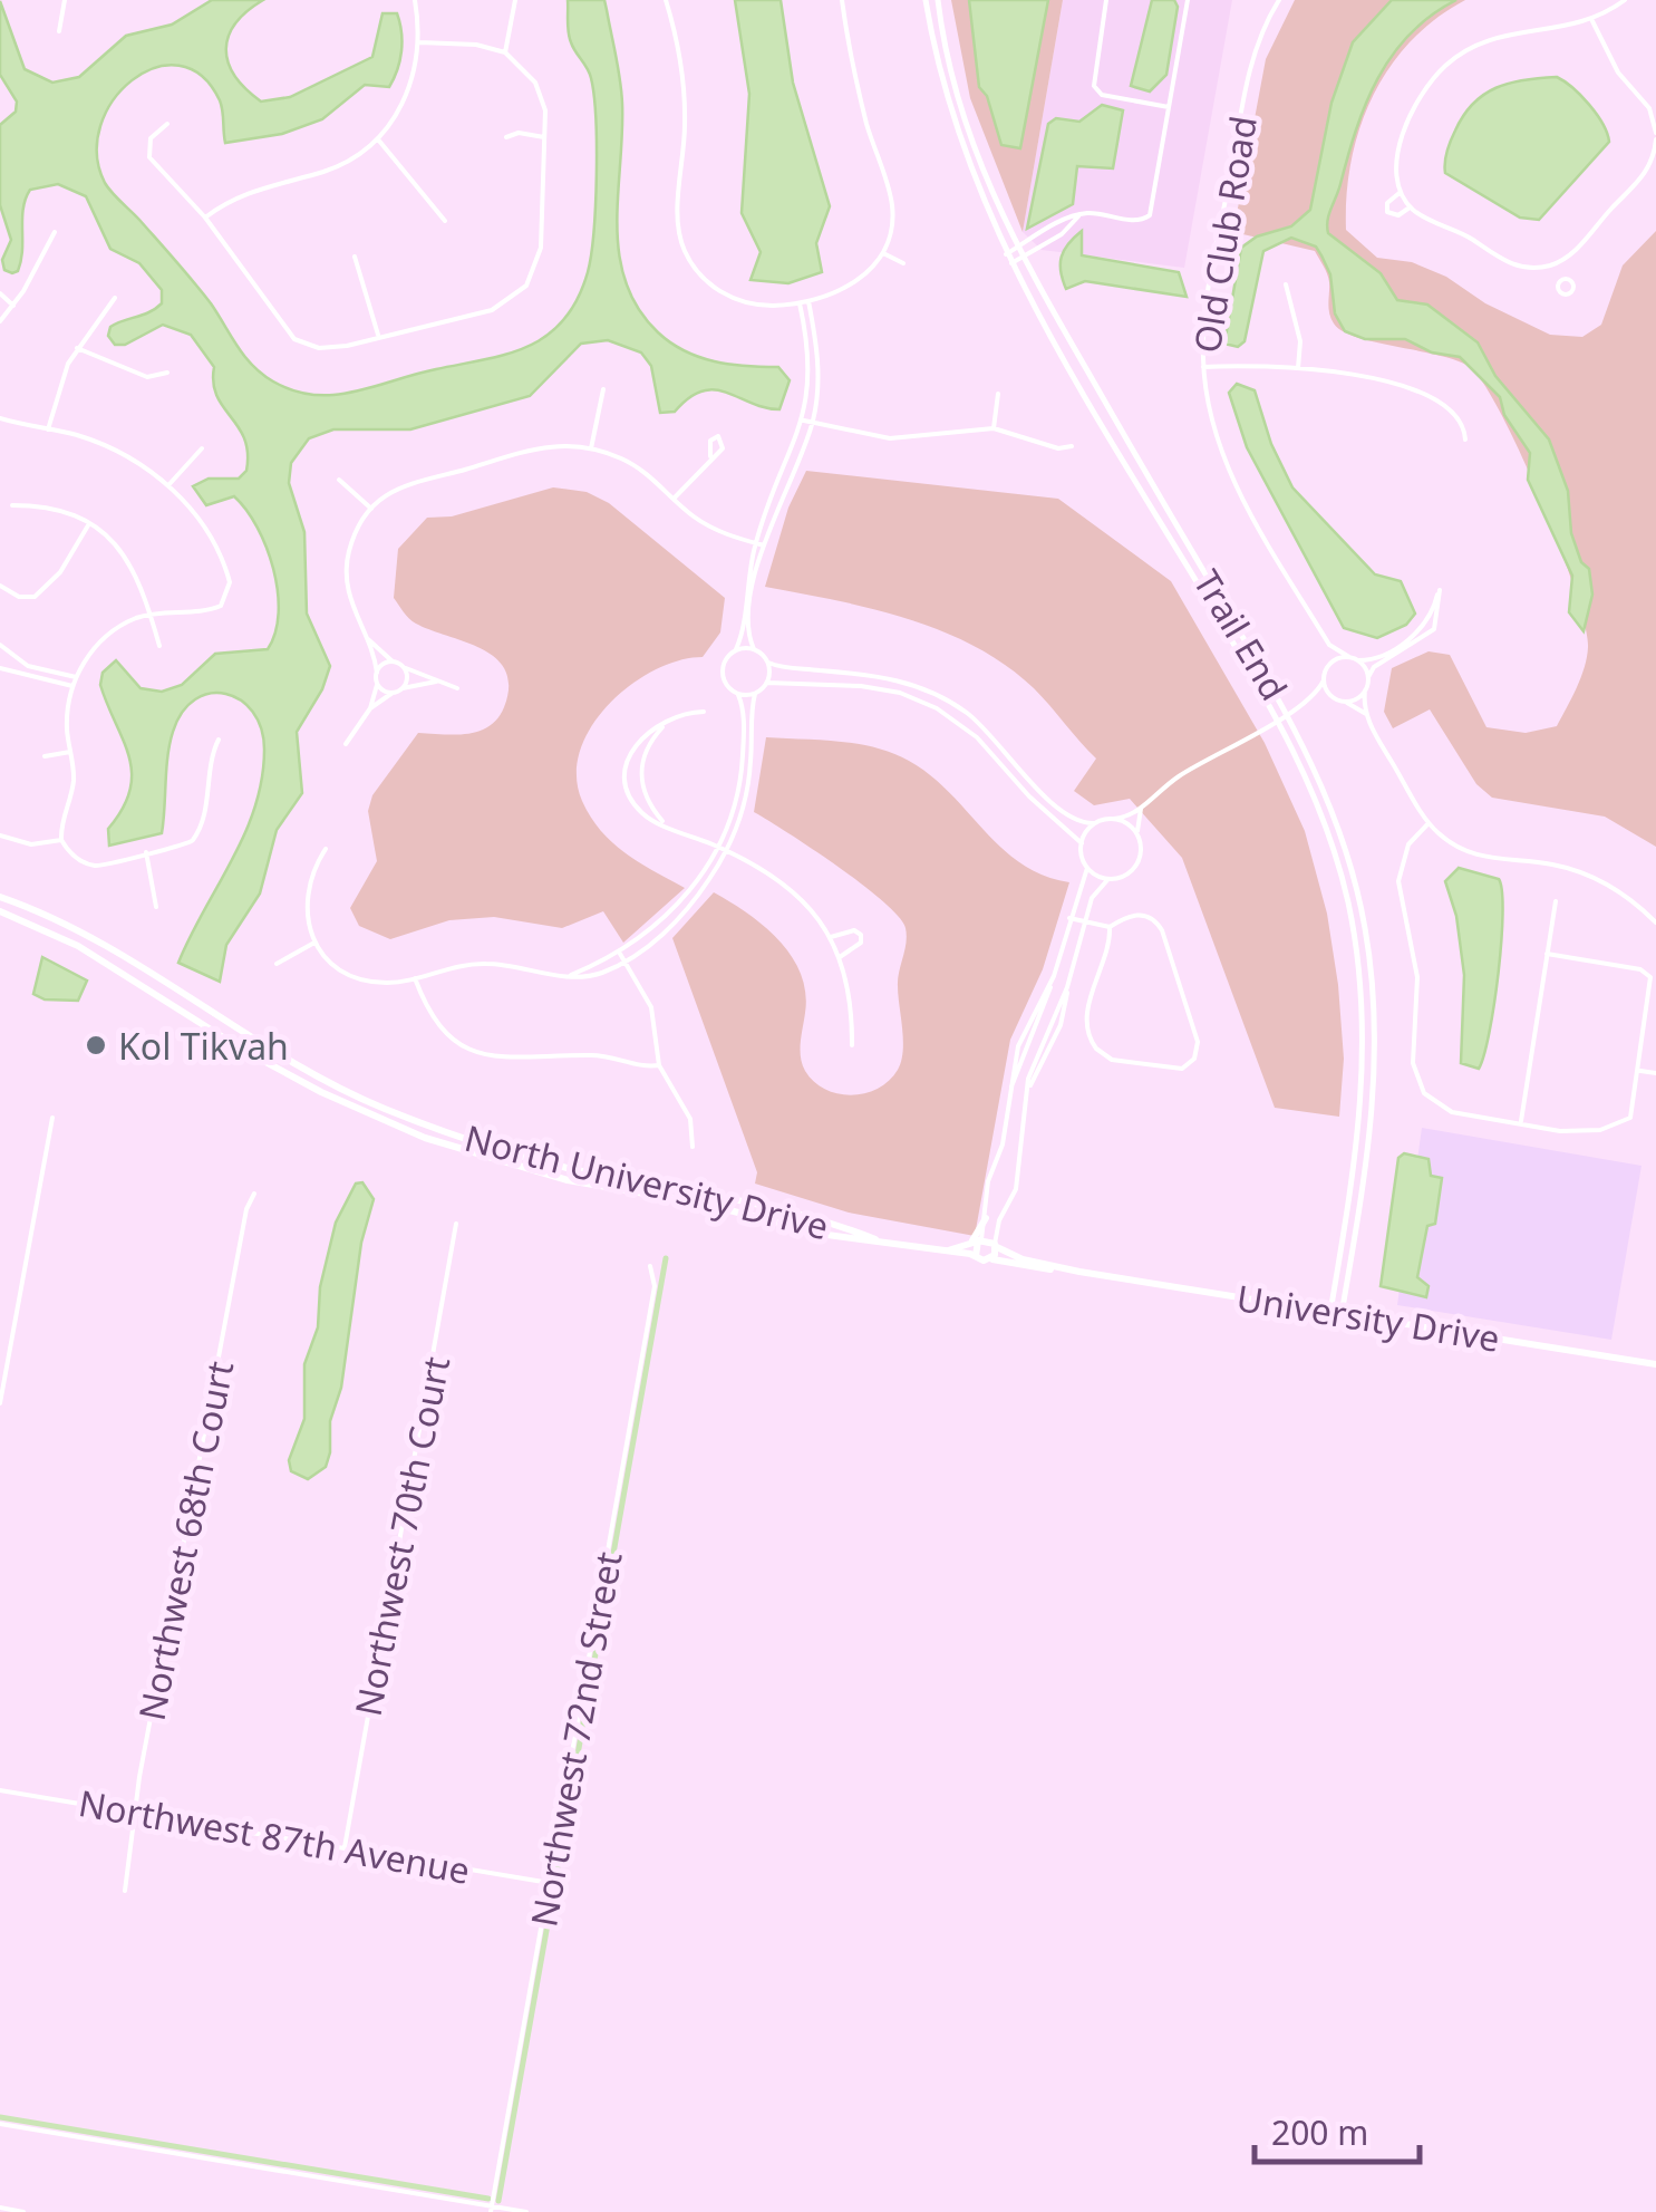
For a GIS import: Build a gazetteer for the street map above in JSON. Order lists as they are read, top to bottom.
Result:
{
  "streets": {
    "main road": ["North University Drive", "University Drive"],
    "street": [
      "Old Club Road",
      "Trail End",
      "Northwest 70th Court",
      "Northwest 68th Court",
      "Northwest 72nd Street",
      "Northwest 87th Avenue"
    ]
  },
  "crossings": [
    ["Trail End", "University Drive"],
    ["Northwest 70th Court", "Northwest 87th Avenue"],
    ["Northwest 68th Court", "Northwest 87th Avenue"],
    ["Northwest 72nd Street", "Northwest 87th Avenue"]
  ],
  "places": ["Kol Tikvah"],
  "scale_bar": "200 m"
}
